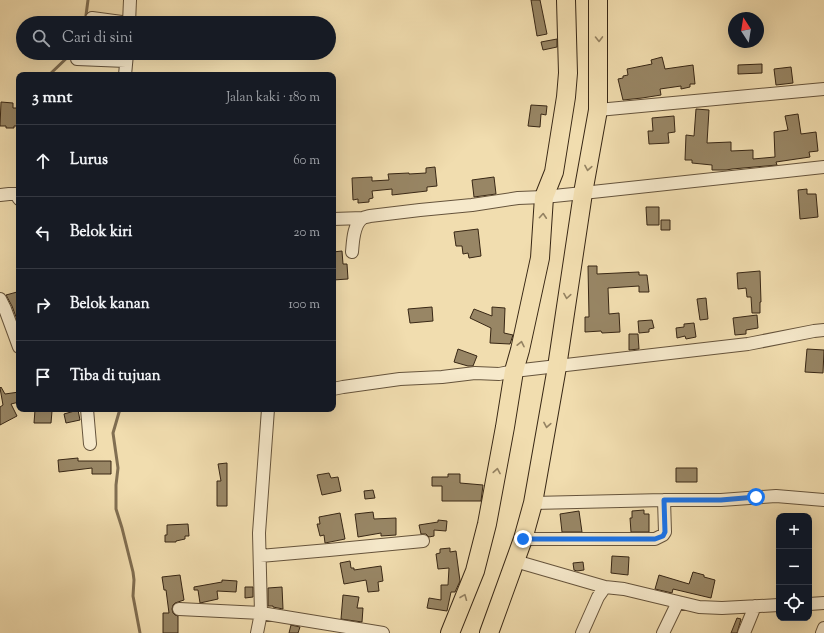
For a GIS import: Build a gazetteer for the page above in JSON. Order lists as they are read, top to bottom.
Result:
{
  "north": "top",
  "page": {
    "search": "Cari di sini",
    "heading": ["3 mnt", "Jalan kaki · 180 m"],
    "list": [
      ["Lurus", "60 m"],
      ["Belok kiri", "20 m"],
      ["Belok kanan", "100 m"],
      "Tiba di tujuan"
    ],
    "map_buttons": ["+", "−"]
  }
}
